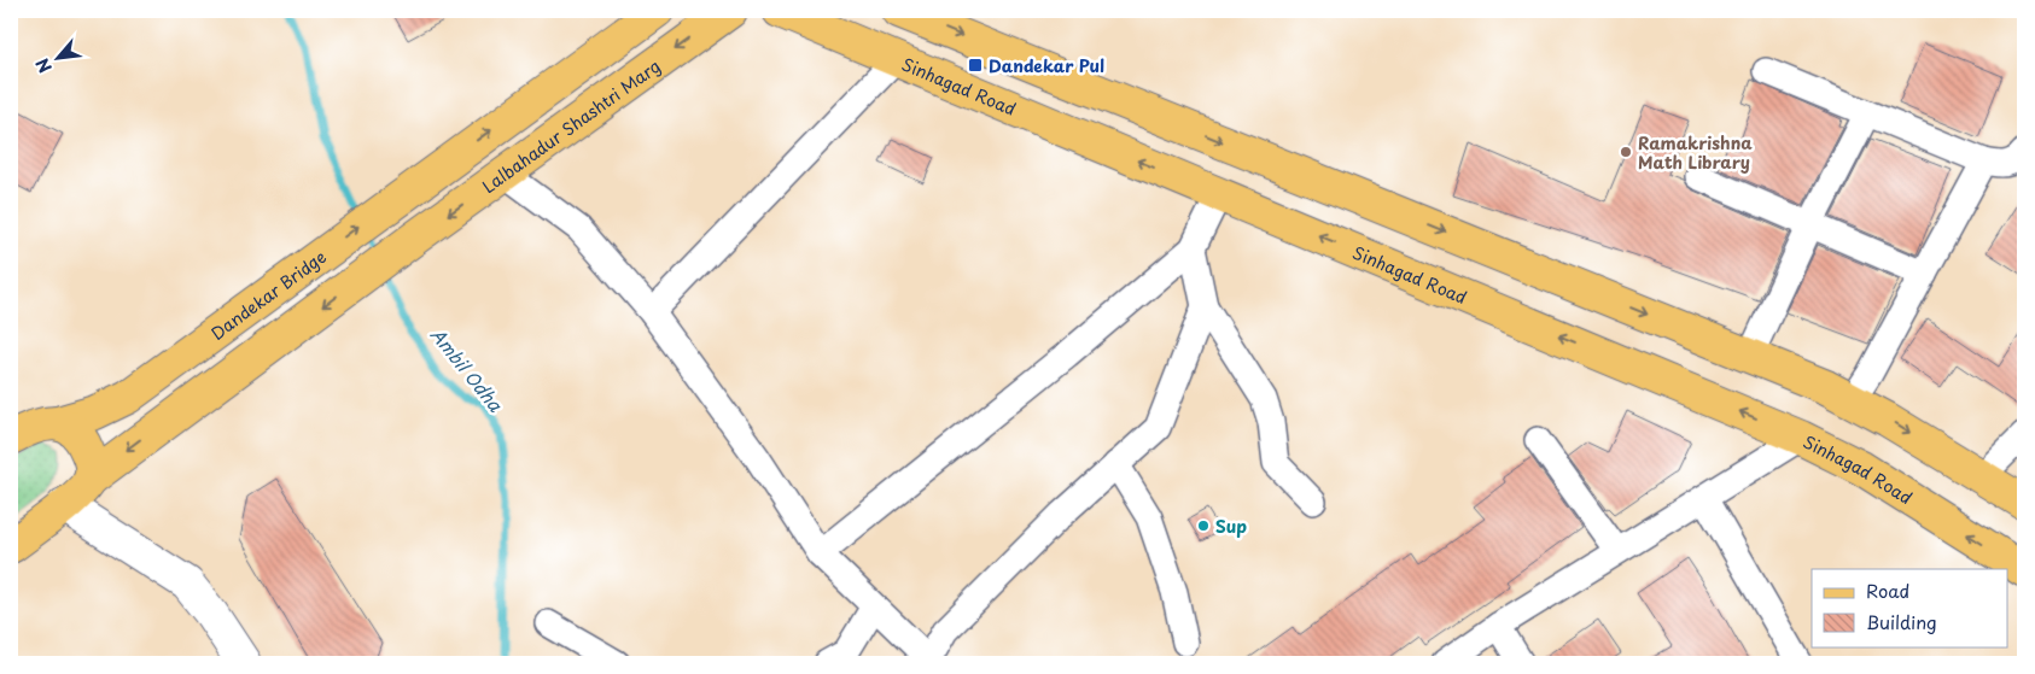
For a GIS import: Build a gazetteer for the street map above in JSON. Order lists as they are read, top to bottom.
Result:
{
  "streets": {
    "main road": ["Sinhagad Road", "Lalbahadur Shashtri Marg", "Dandekar Bridge"]
  },
  "one_way": ["Lalbahadur Shashtri Marg", "Dandekar Bridge"],
  "water": ["Ambil Odha"],
  "places": {
    "transit": ["Dandekar Pul"],
    "other": ["Ramakrishna Math Library", "Sup"]
  },
  "legend": ["Road", "Building"],
  "north": "bottom left"
}
